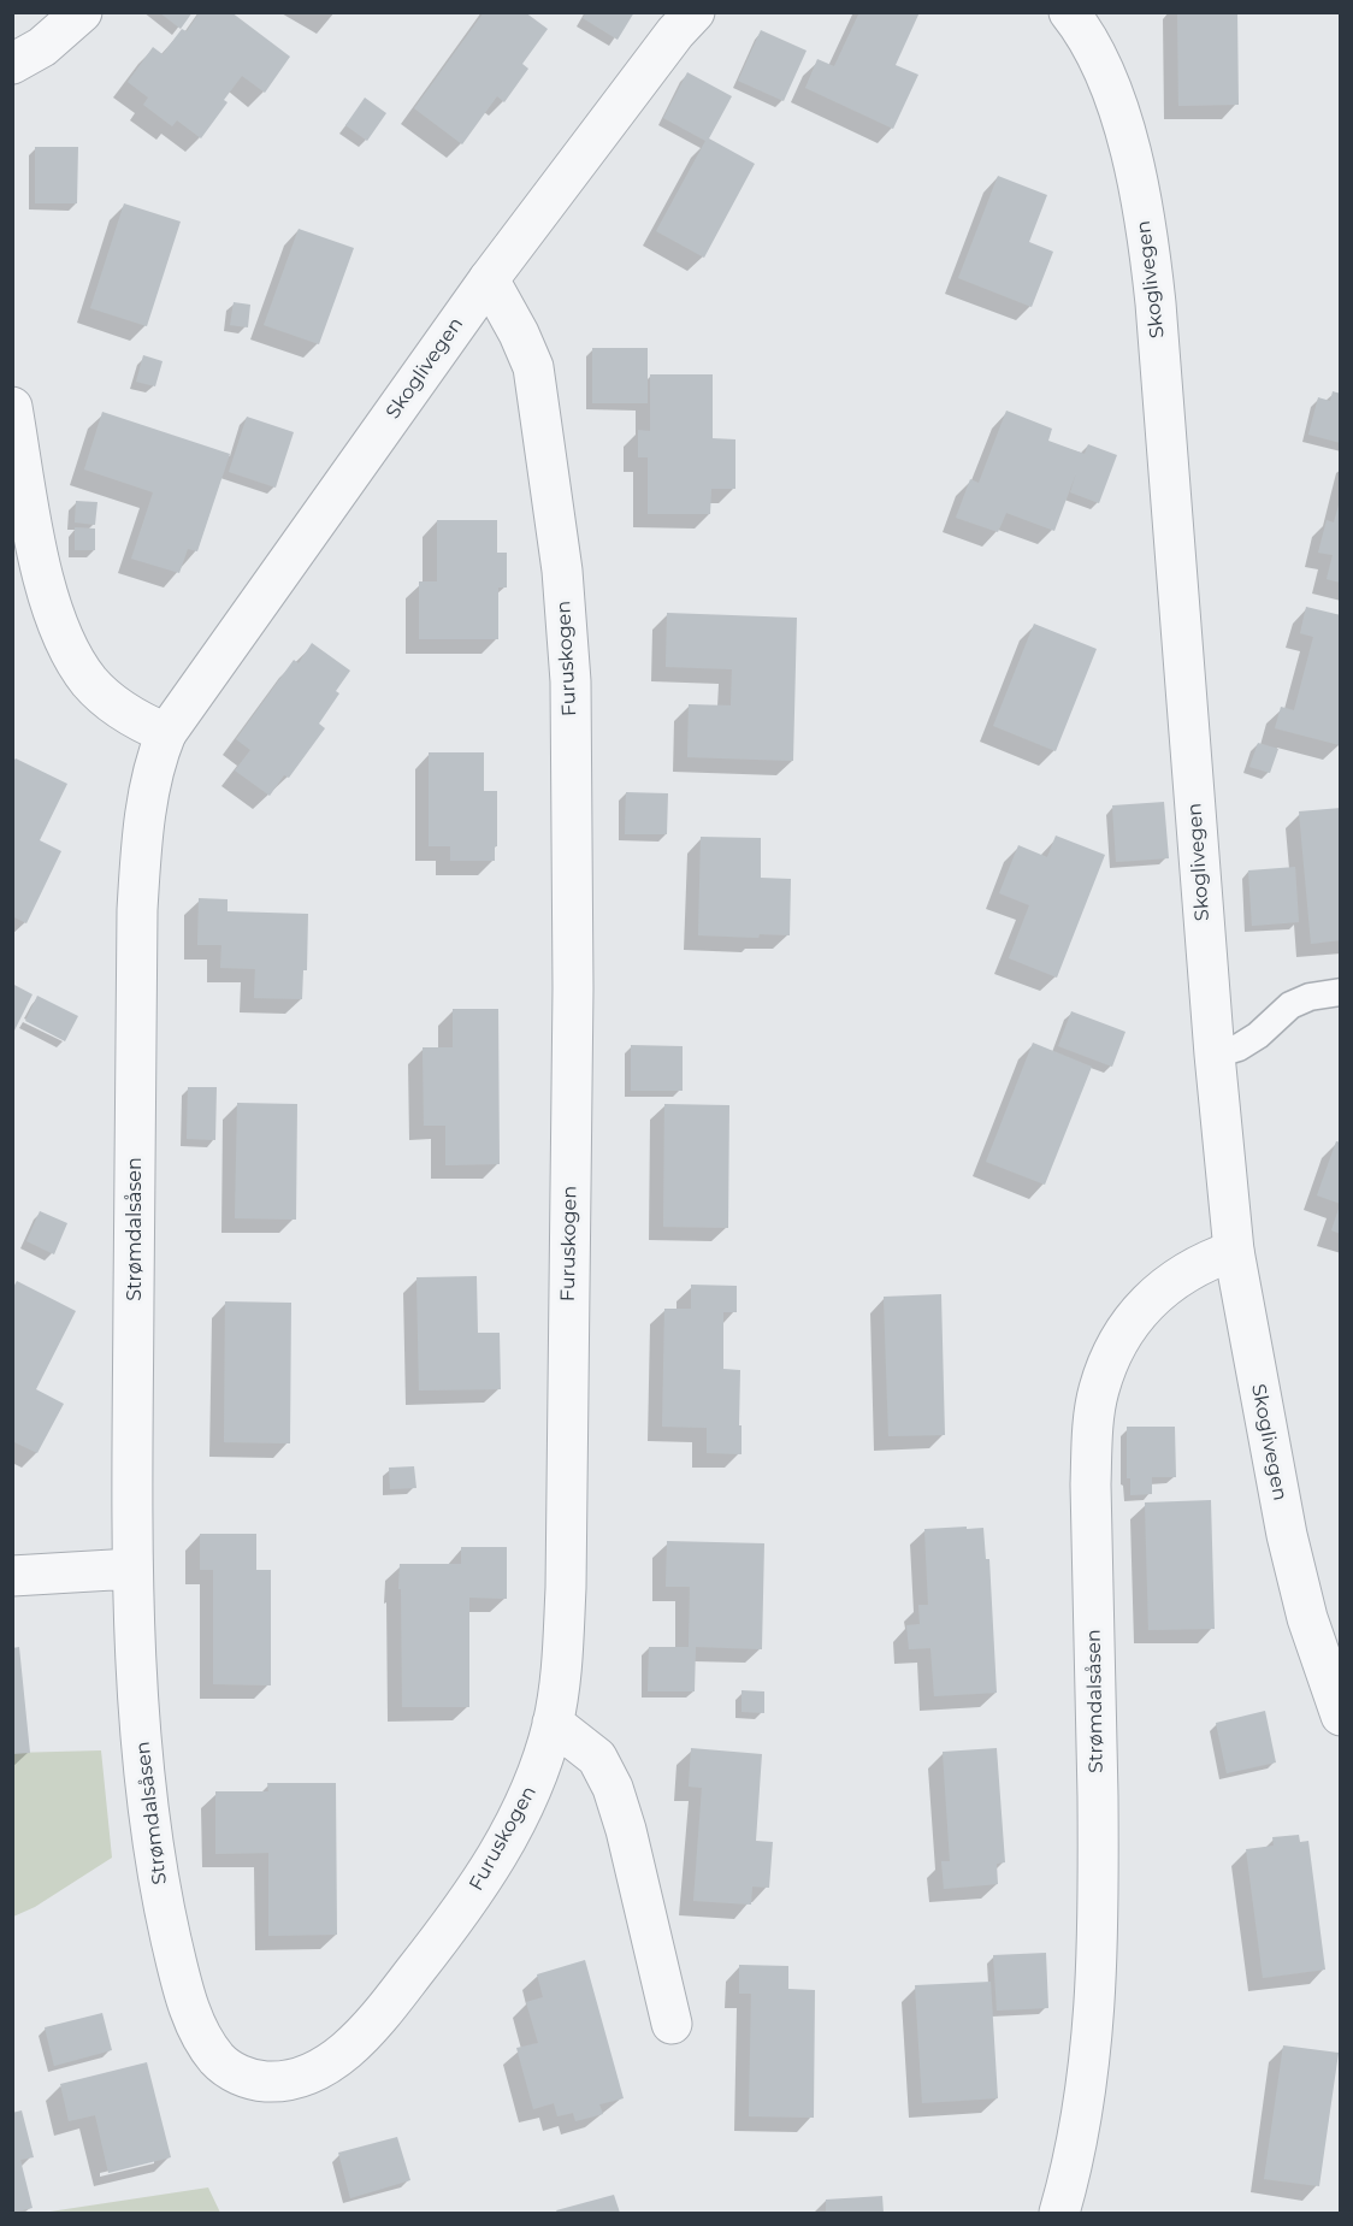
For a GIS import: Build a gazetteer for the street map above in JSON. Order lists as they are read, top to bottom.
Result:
{
  "streets": {
    "street": ["Skoglivegen", "Furuskogen", "Strømdalsåsen"]
  },
  "crossings": [
    ["Skoglivegen", "Furuskogen"],
    ["Skoglivegen", "Strømdalsåsen"],
    ["Furuskogen", "Strømdalsåsen"]
  ]
}
